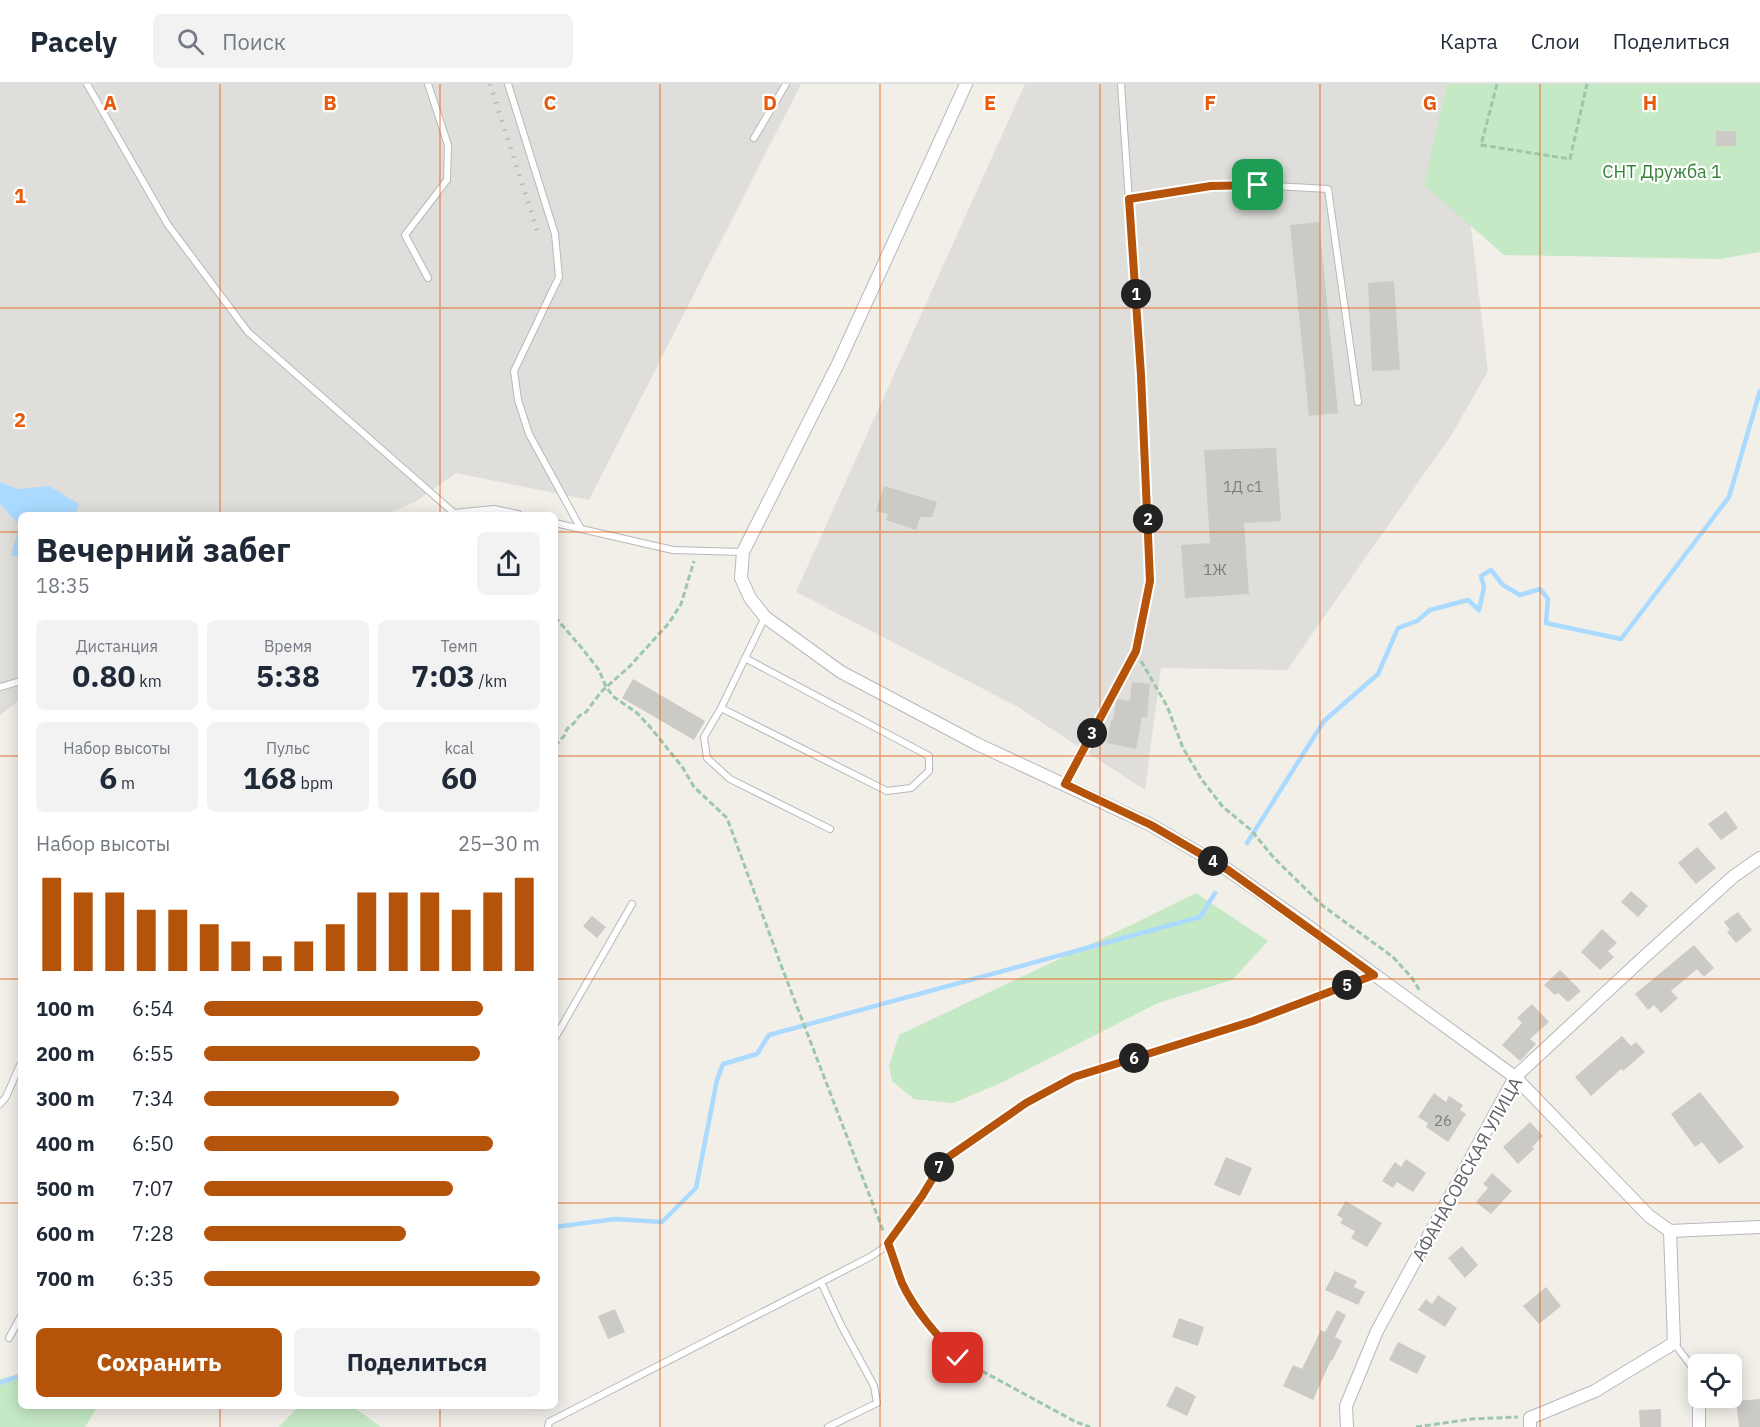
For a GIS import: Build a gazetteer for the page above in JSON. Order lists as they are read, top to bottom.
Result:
{
  "streets": {
    "street": ["АФАНАСОВСКАЯ УЛИЦА"]
  },
  "parks": ["СНТ Дружба 1"],
  "house_numbers": ["1Д с1", "1Ж", "26"],
  "page": {
    "header": "Pacely",
    "search": "Поиск",
    "nav": ["Карта", "Слои", "Поделиться"],
    "pins": [
      "1",
      "2",
      "3",
      "4",
      "5",
      "6",
      "7"
    ],
    "heading": ["Вечерний забег", "18:35"],
    "stats": [
      ["Дистанция", "0.80 km"],
      ["Время", "5:38"],
      ["Темп", "7:03 /km"],
      ["Набор высоты", "6 m"],
      ["Пульс", "168 bpm"],
      ["kcal", "60"]
    ],
    "chart": ["Набор высоты", "25–30 m"],
    "list": [
      {
        "name": "100 m",
        "note": "6:54"
      },
      {
        "name": "200 m",
        "note": "6:55"
      },
      {
        "name": "300 m",
        "note": "7:34"
      },
      {
        "name": "400 m",
        "note": "6:50"
      },
      {
        "name": "500 m",
        "note": "7:07"
      },
      {
        "name": "600 m",
        "note": "7:28"
      },
      {
        "name": "700 m",
        "note": "6:35"
      }
    ],
    "buttons": ["Сохранить", "Поделиться"]
  },
  "grid": {
    "columns": [
      "A",
      "B",
      "C",
      "D",
      "E",
      "F",
      "G",
      "H"
    ],
    "rows": ["1", "2"]
  }
}
